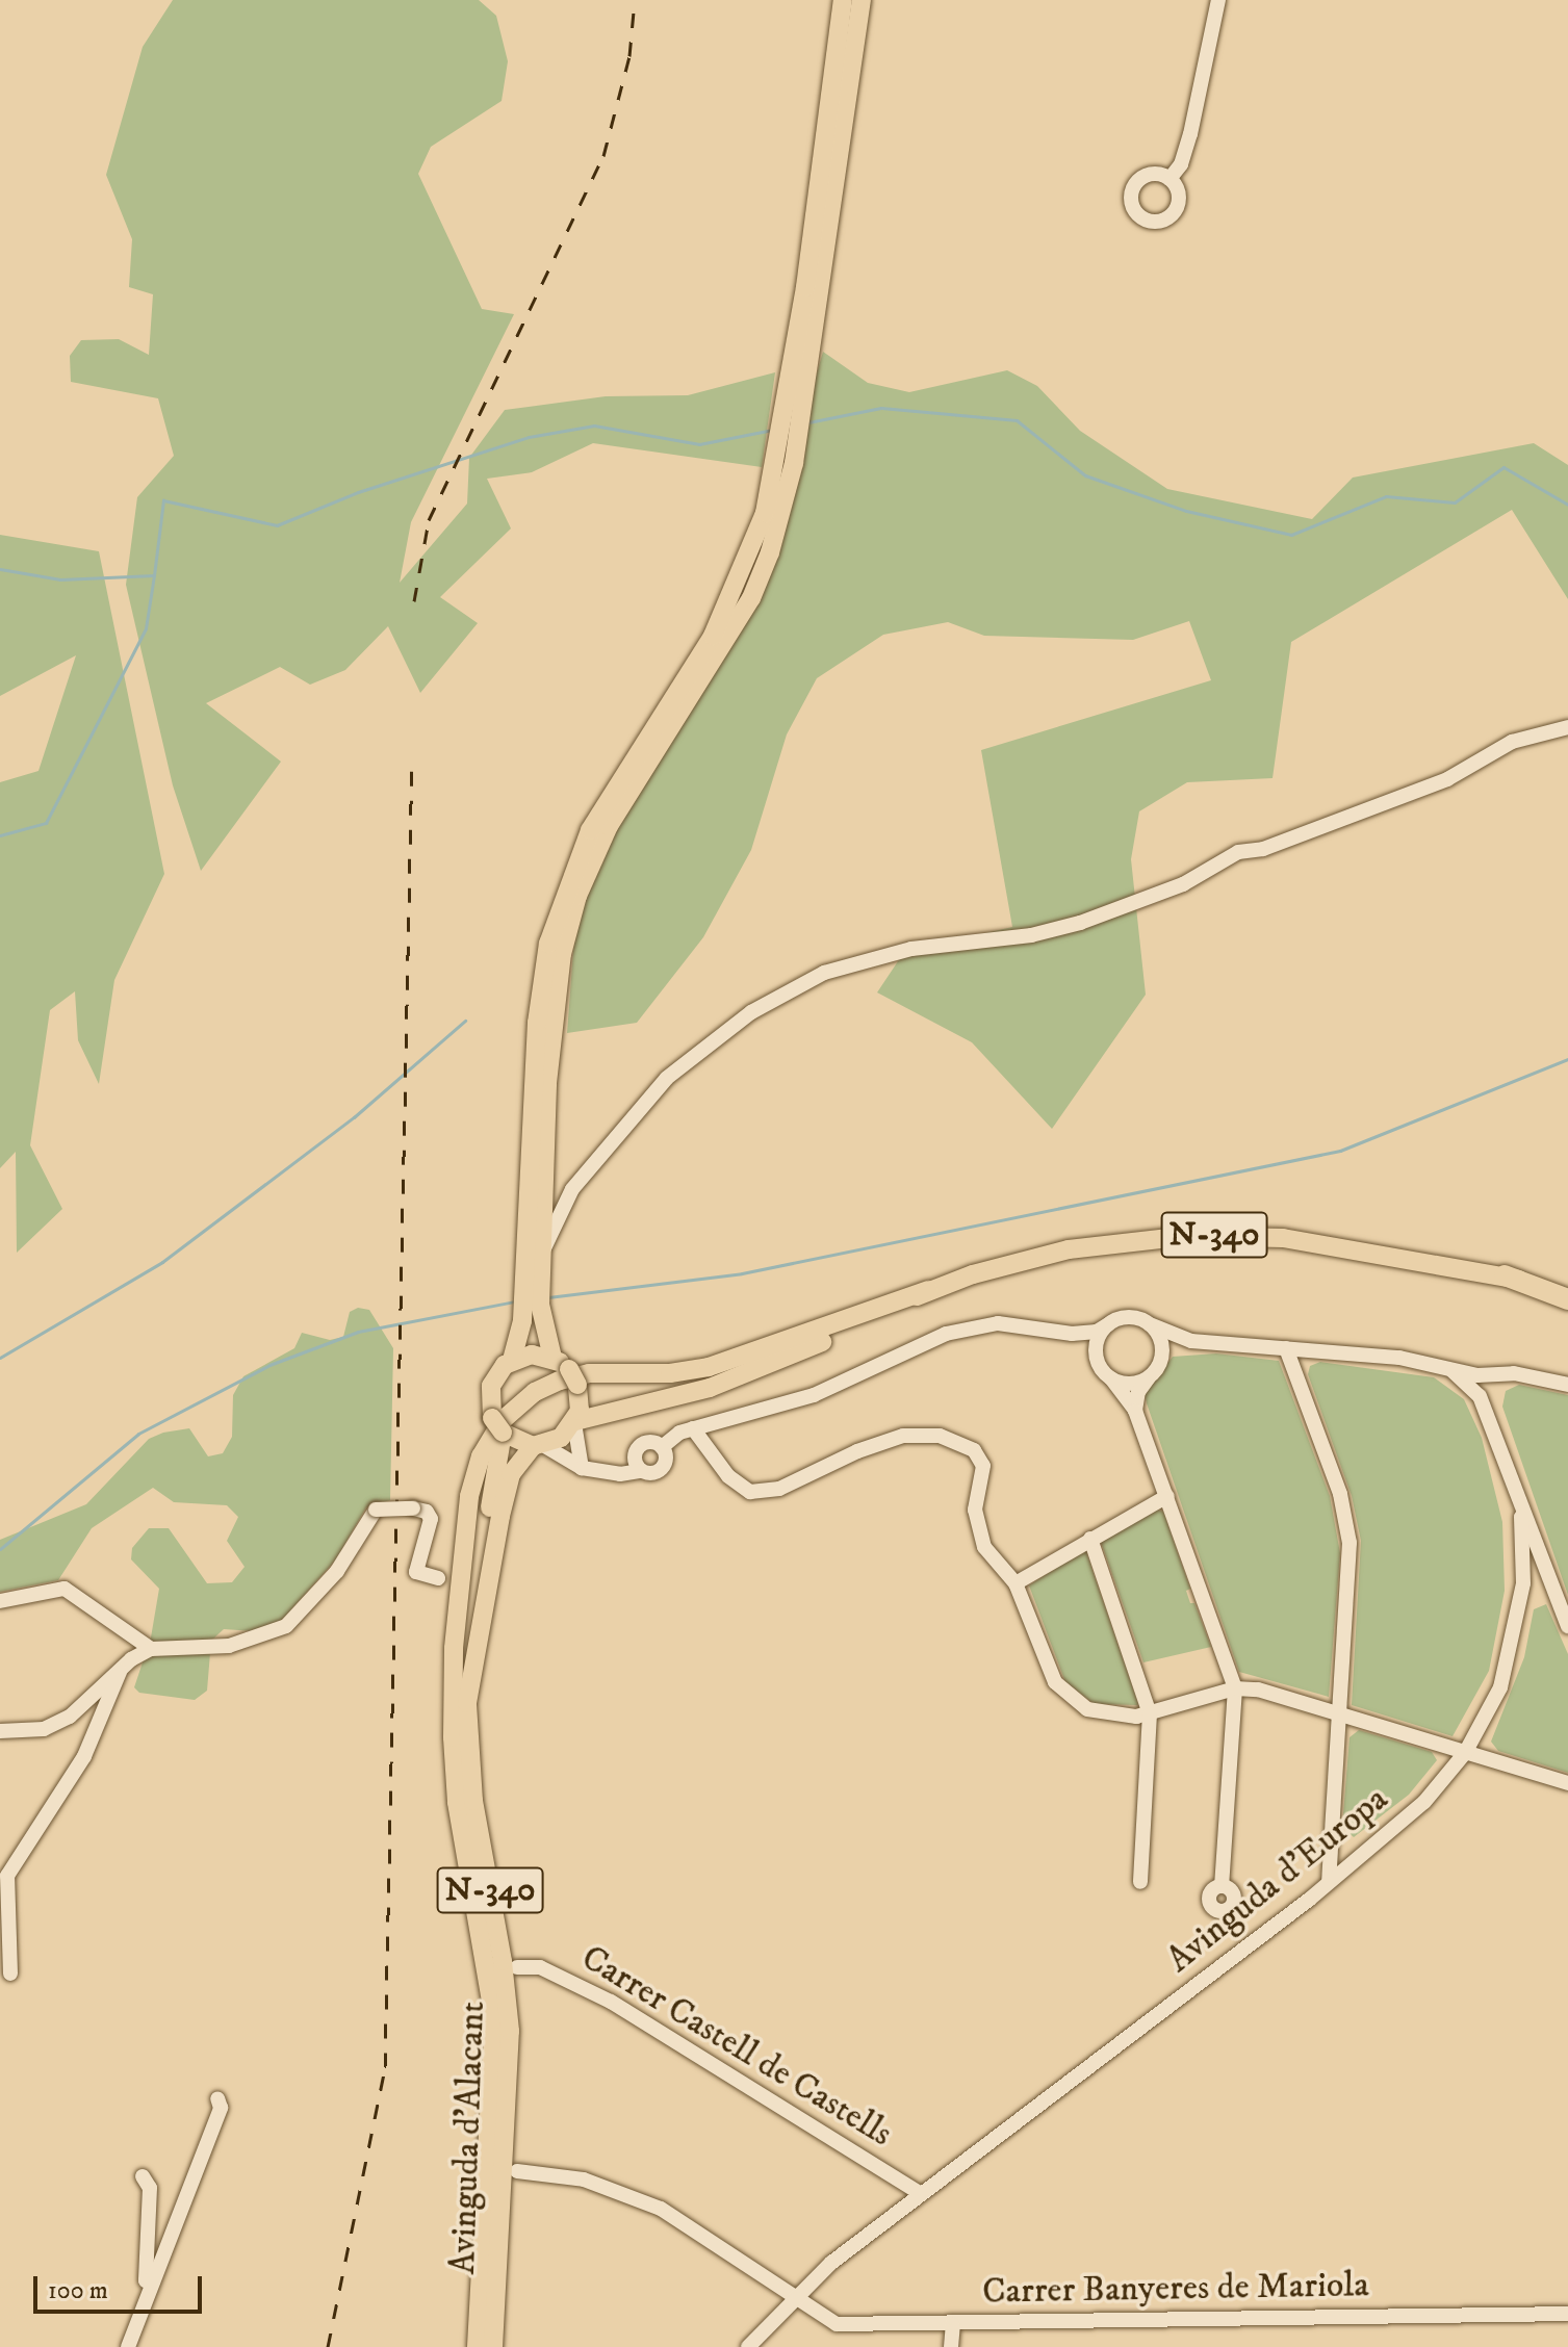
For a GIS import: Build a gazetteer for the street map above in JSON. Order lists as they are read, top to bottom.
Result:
{
  "streets": {
    "main road": ["N-340", "Avinguda d'Alacant"],
    "street": ["Avinguda d'Europa", "Carrer Castell de Castells", "Carrer Banyeres de Mariola"]
  },
  "crossings": [
    ["N-340", "Avinguda d'Alacant"],
    ["Avinguda d'Europa", "Carrer Castell de Castells"],
    ["Avinguda d'Europa", "Carrer Banyeres de Mariola"]
  ],
  "scale_bar": "100 m"
}
